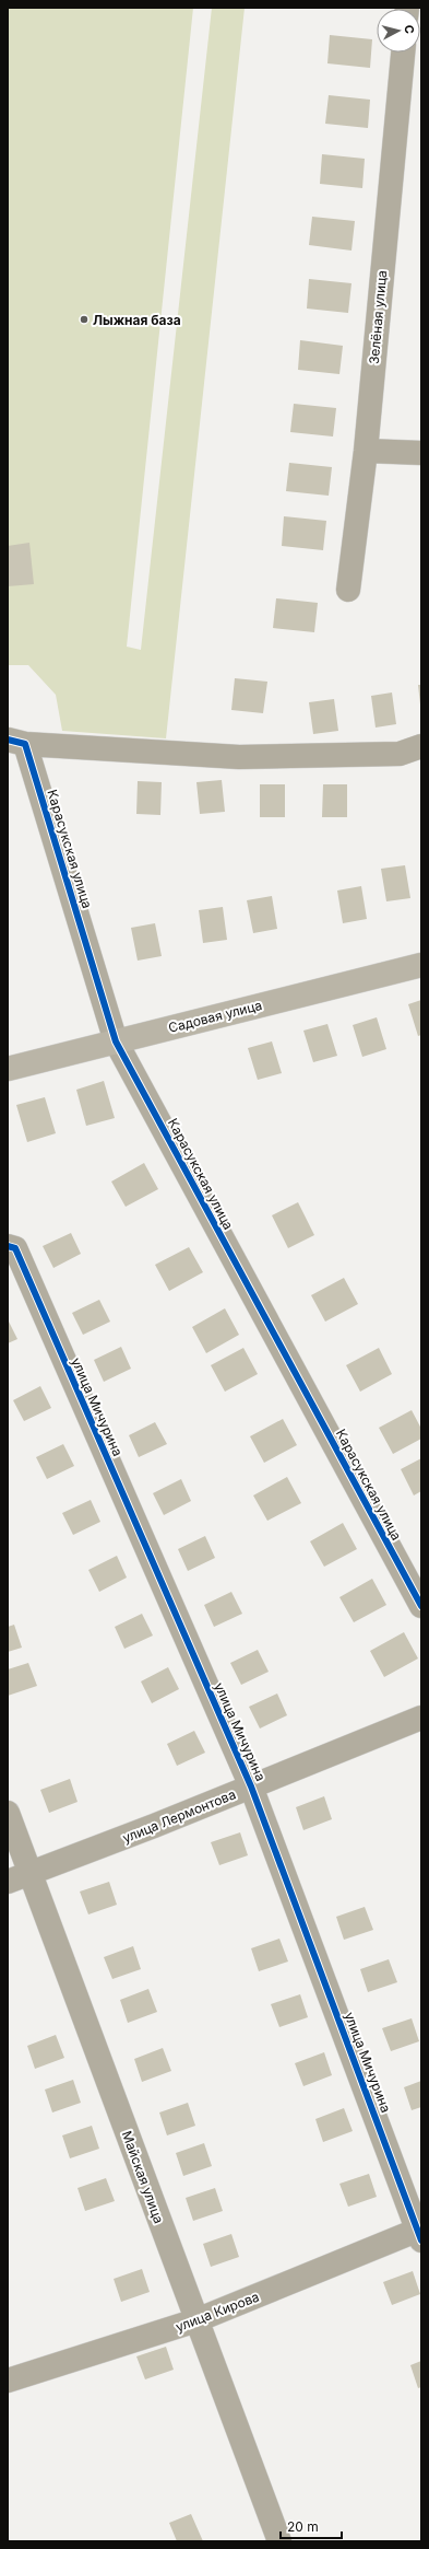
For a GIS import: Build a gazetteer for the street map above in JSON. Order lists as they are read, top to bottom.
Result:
{
  "streets": {
    "street": [
      "Зелёная улица",
      "Карасукская улица",
      "Садовая улица",
      "улица Мичурина",
      "улица Лермонтова",
      "Майская улица",
      "улица Кирова"
    ]
  },
  "crossings": [
    ["Карасукская улица", "Садовая улица"],
    ["улица Мичурина", "улица Лермонтова"],
    ["улица Мичурина", "улица Кирова"],
    ["улица Лермонтова", "Майская улица"],
    ["Майская улица", "улица Кирова"]
  ],
  "places": ["Лыжная база"],
  "scale_bar": "20 m",
  "north": "right"
}
